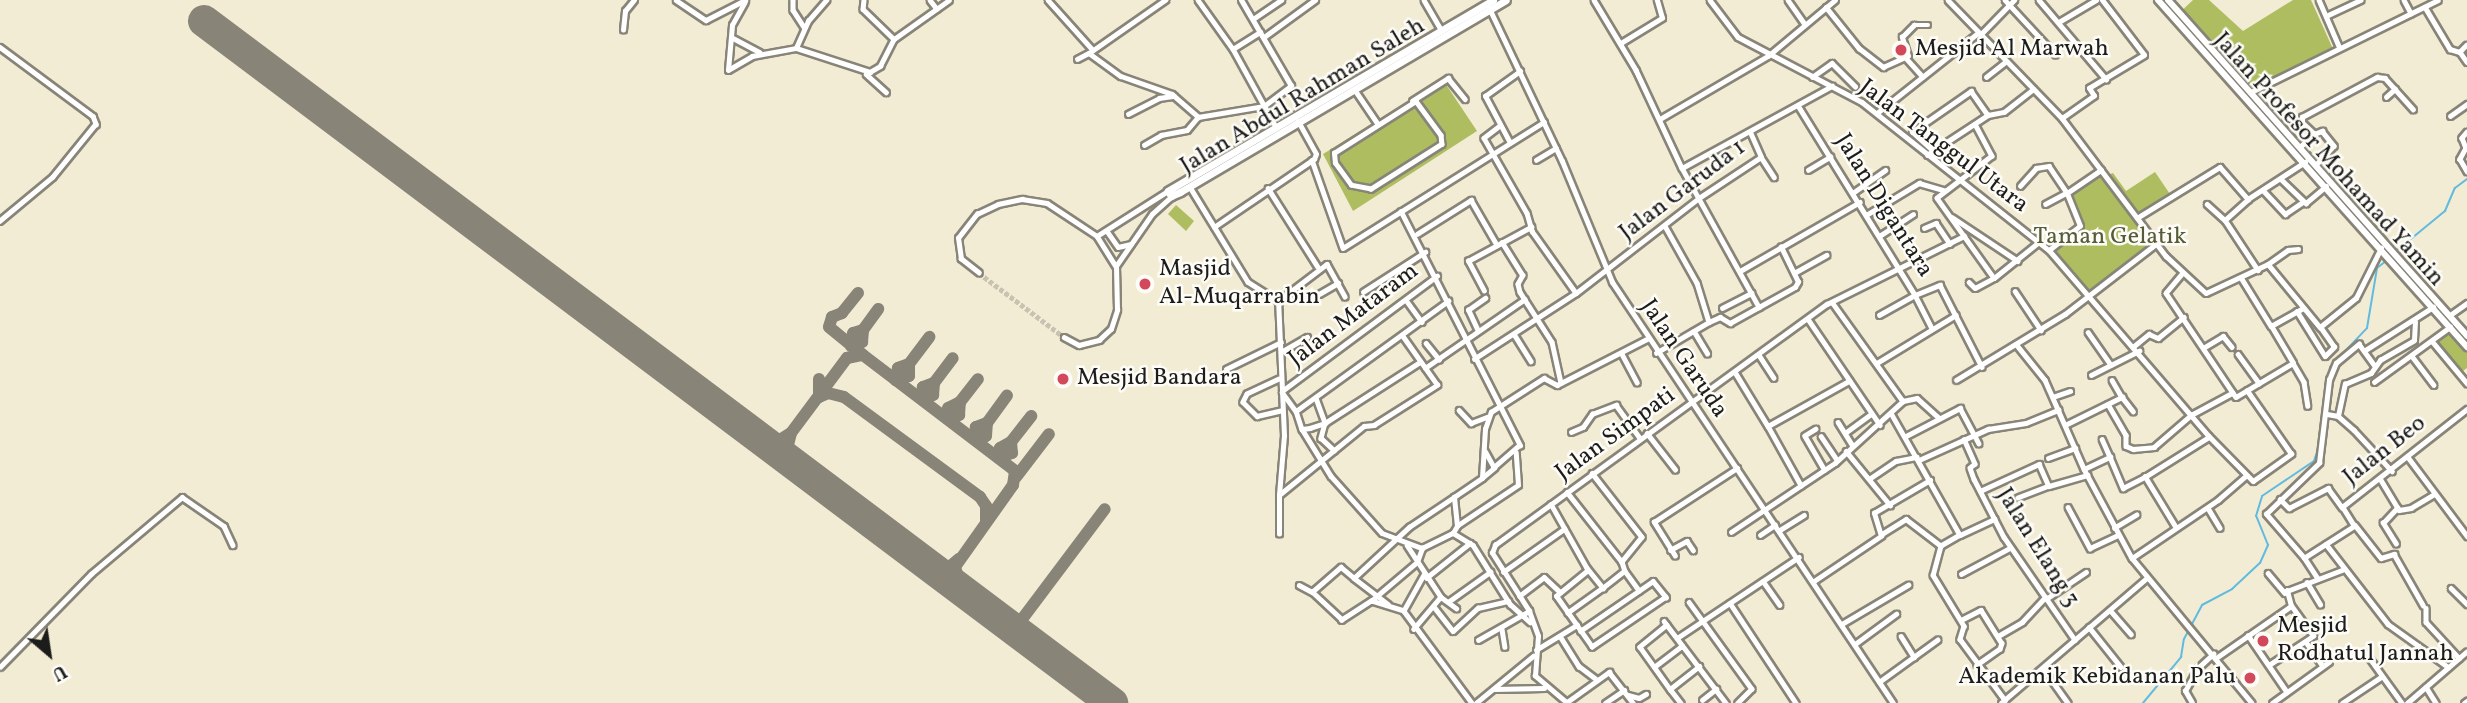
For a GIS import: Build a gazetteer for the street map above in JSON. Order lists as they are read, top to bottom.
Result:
{
  "streets": {
    "highway": ["Jalan Abdul Rahman Saleh"],
    "main road": ["Jalan Profesor Mohamad Yamin"],
    "street": [
      "Jalan Tanggul Utara",
      "Jalan Garuda 1",
      "Jalan Digantara",
      "Jalan Mataram",
      "Jalan Garuda",
      "Jalan Simpati",
      "Jalan Beo",
      "Jalan Elang 3"
    ]
  },
  "crossings": [
    ["Jalan Abdul Rahman Saleh", "Jalan Garuda"],
    ["Jalan Garuda 1", "Jalan Garuda"],
    ["Jalan Digantara", "Jalan Simpati"],
    ["Jalan Garuda", "Jalan Simpati"]
  ],
  "parks": ["Taman Gelatik"],
  "places": [
    "Mesjid Al Marwah",
    "Masjid Al-Muqarrabin",
    "Mesjid Bandara",
    "Mesjid Rodhatul Jannah",
    "Akademik Kebidanan Palu"
  ],
  "north": "bottom right"
}
